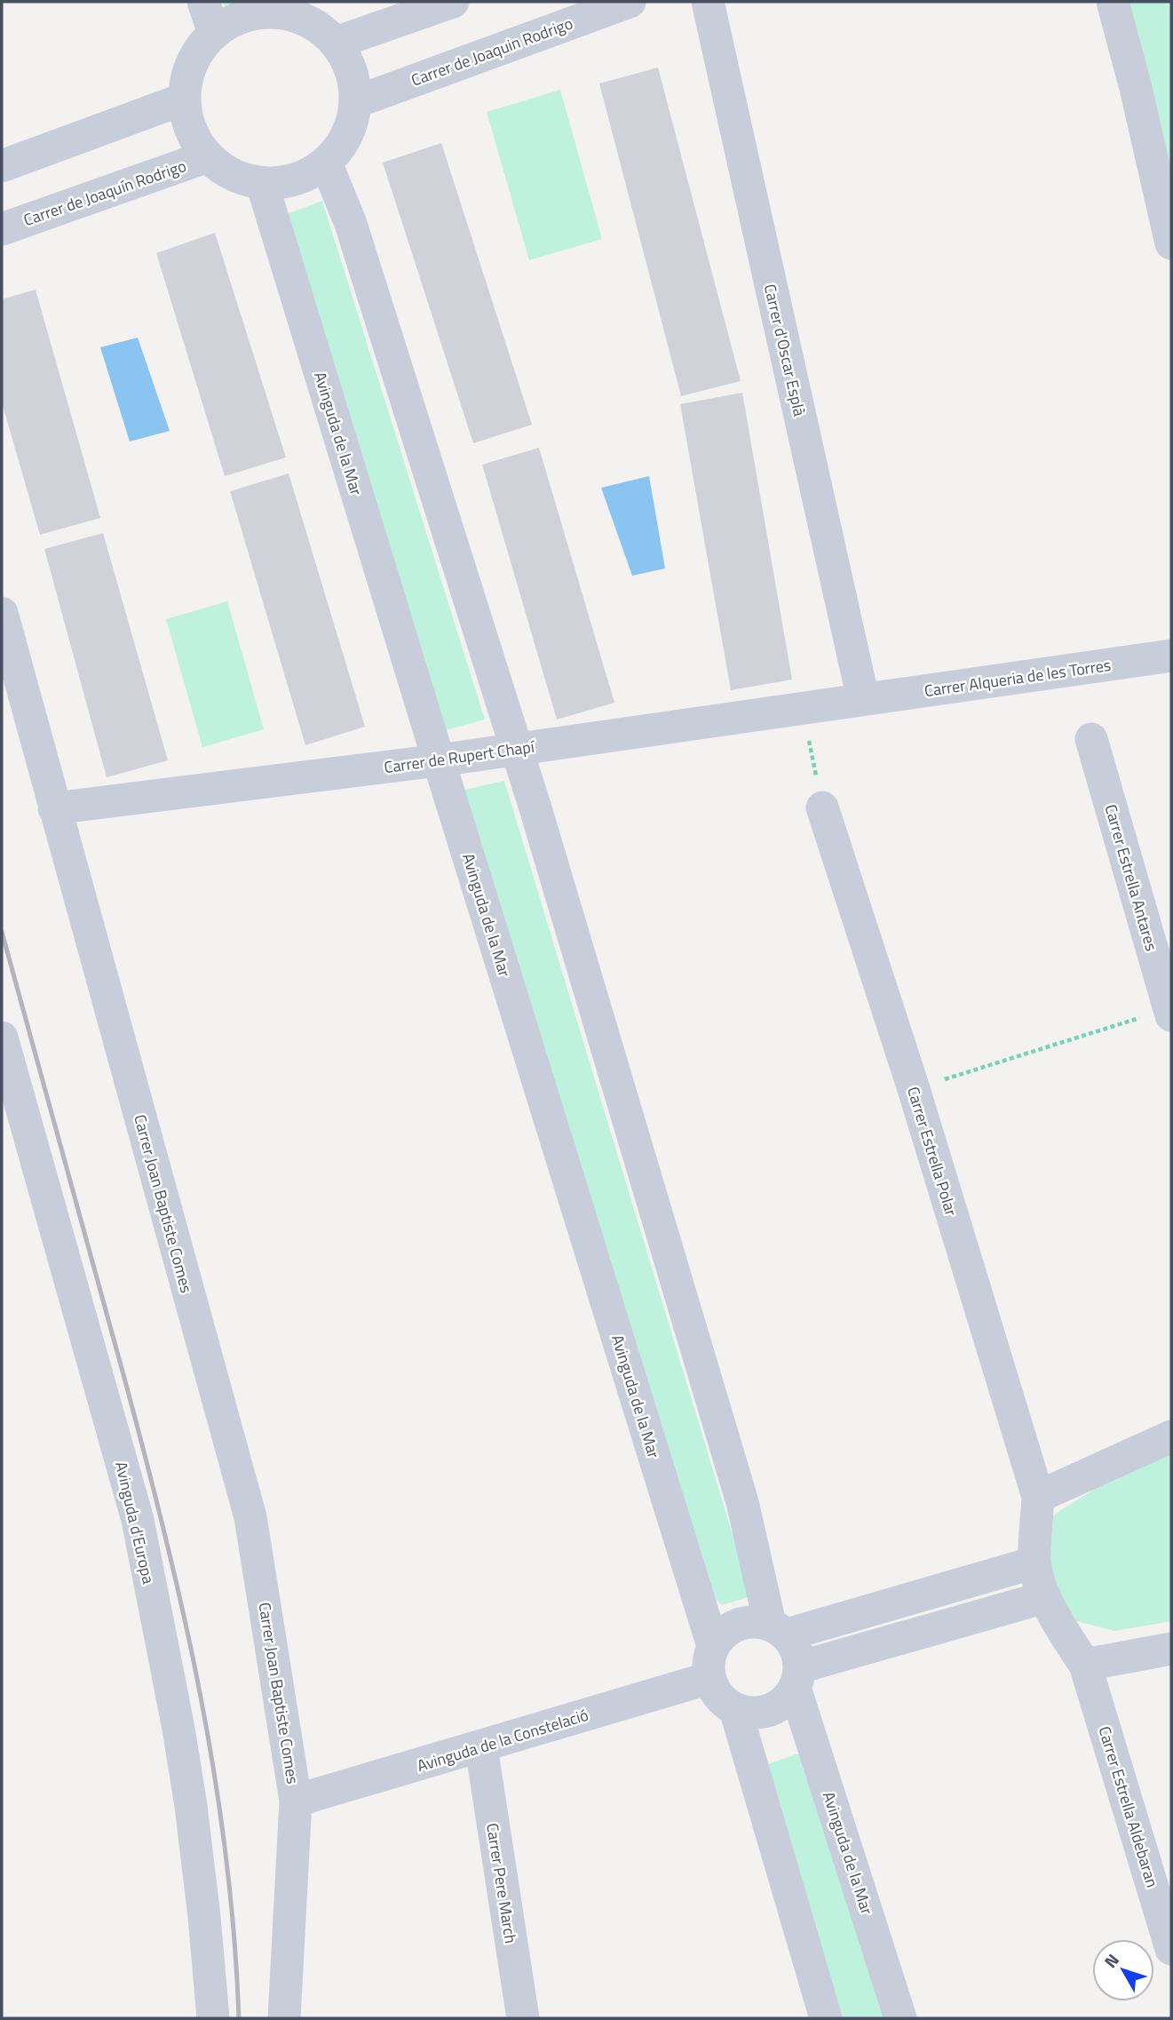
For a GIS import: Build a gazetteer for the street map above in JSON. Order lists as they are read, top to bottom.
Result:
{
  "streets": {
    "street": [
      "Carrer de Joaquin Rodrigo",
      "Carrer de Joaquín Rodrigo",
      "Carrer d'Oscar Esplà",
      "Avinguda de la Mar",
      "Carrer Alqueria de les Torres",
      "Carrer de Rupert Chapí",
      "Carrer Estrella Antares",
      "Carrer Estrella Polar",
      "Carrer Joan Baptiste Comes",
      "Avinguda d'Europa",
      "Avinguda de la Constelació",
      "Carrer Estrella Aldebaran",
      "Carrer Pere March"
    ]
  },
  "crossings": [
    ["Carrer de Joaquin Rodrigo", "Carrer de Joaquín Rodrigo"],
    ["Carrer de Joaquin Rodrigo", "Avinguda de la Mar"],
    ["Carrer de Joaquín Rodrigo", "Avinguda de la Mar"],
    ["Carrer d'Oscar Esplà", "Carrer Alqueria de les Torres"],
    ["Carrer d'Oscar Esplà", "Carrer de Rupert Chapí"],
    ["Avinguda de la Mar", "Carrer de Rupert Chapí"],
    ["Avinguda de la Mar", "Avinguda de la Constelació"],
    ["Carrer Alqueria de les Torres", "Carrer de Rupert Chapí"],
    ["Carrer de Rupert Chapí", "Carrer Joan Baptiste Comes"],
    ["Carrer Estrella Polar", "Carrer Estrella Aldebaran"],
    ["Carrer Joan Baptiste Comes", "Avinguda de la Constelació"],
    ["Avinguda de la Constelació", "Carrer Pere March"]
  ],
  "north": "top left"
}
